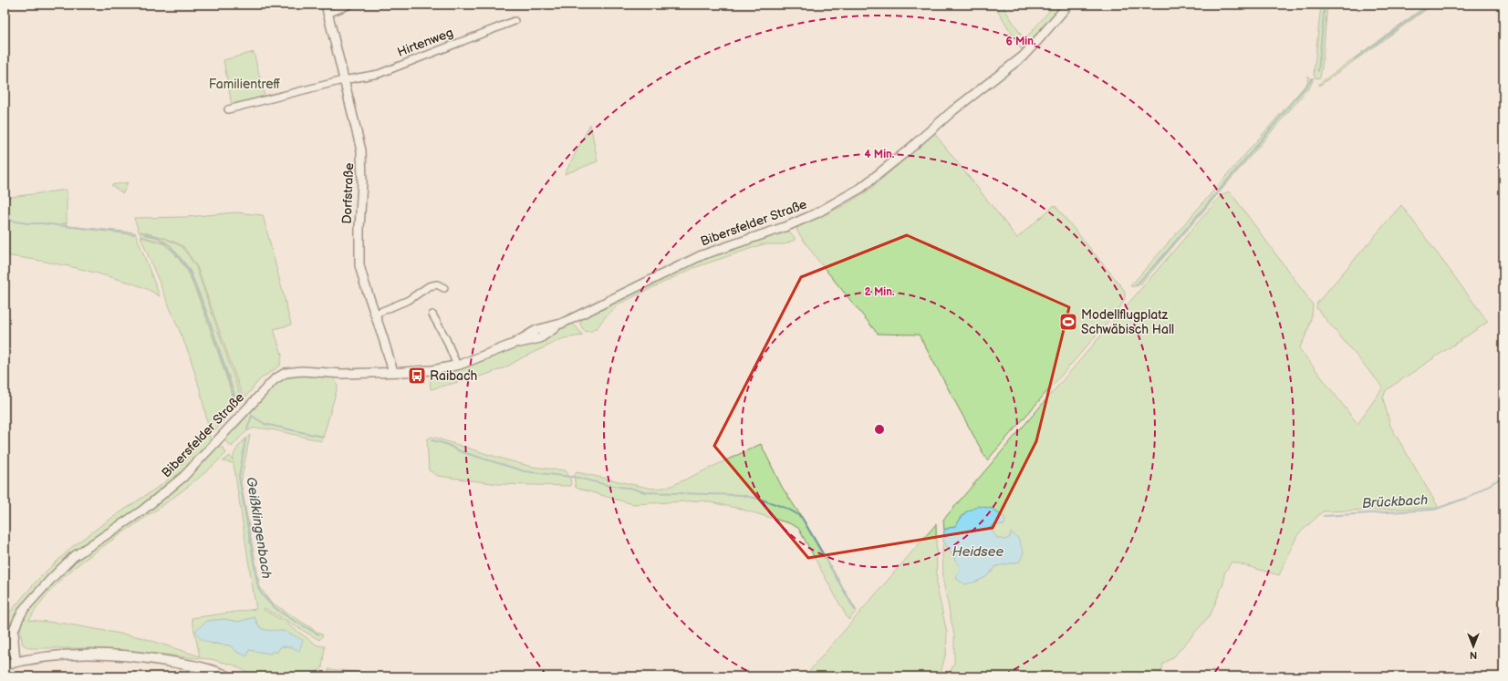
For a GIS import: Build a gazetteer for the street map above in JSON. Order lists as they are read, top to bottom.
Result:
{
  "streets": {
    "street": ["Hirtenweg", "Dorfstraße", "Bibersfelder Straße"]
  },
  "crossings": [
    ["Hirtenweg", "Dorfstraße"],
    ["Dorfstraße", "Bibersfelder Straße"]
  ],
  "water": ["Brückbach", "Geißklingenbach", "Heidsee"],
  "parks": ["Familientreff"],
  "places": {
    "sports": ["Modellflugplatz Schwäbisch Hall"],
    "bus stop": ["Raibach"]
  },
  "north": "bottom",
  "rings": ["6 Min.", "4 Min.", "2 Min."]
}
